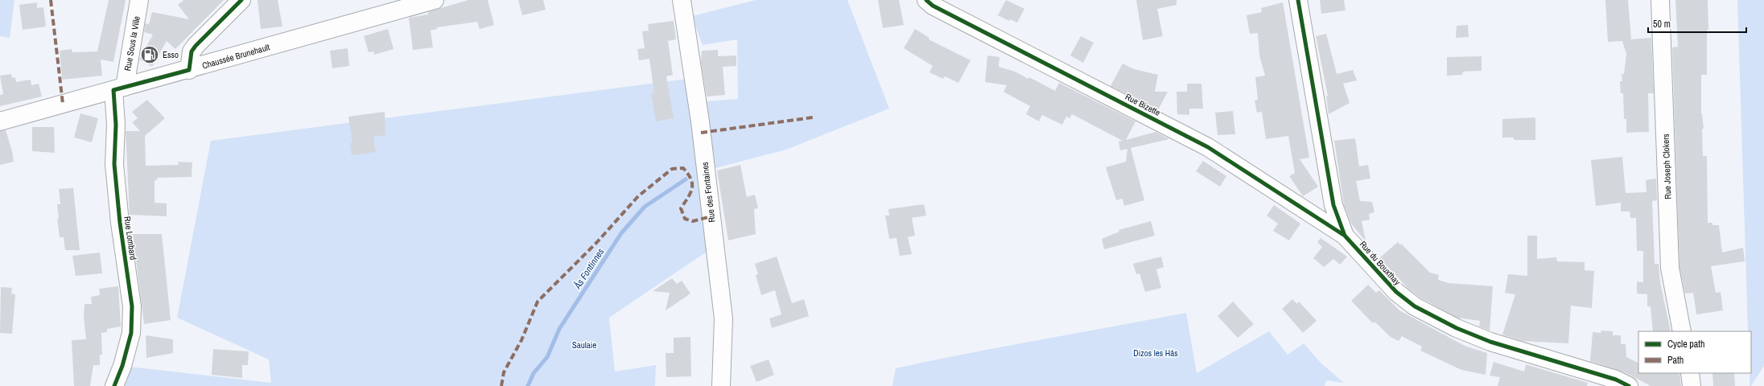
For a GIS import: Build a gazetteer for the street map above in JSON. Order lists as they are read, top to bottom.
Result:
{
  "streets": {
    "street": [
      "Rue Sous la Ville",
      "Chaussée Brunehault",
      "Rue Bizette",
      "Rue Joseph Clokers",
      "Rue des Fontaines",
      "Rue Lombard",
      "Rue du Bouxthay"
    ]
  },
  "crossings": [
    ["Rue Sous la Ville", "Chaussée Brunehault"],
    ["Rue Sous la Ville", "Rue Lombard"],
    ["Chaussée Brunehault", "Rue Lombard"],
    ["Rue Bizette", "Rue du Bouxthay"]
  ],
  "water": ["Ås Fontinnes"],
  "parks": ["Saulaie", "Dizos les Hås"],
  "places": {
    "fuel station": ["Esso"]
  },
  "legend": ["Cycle path", "Path"],
  "scale_bar": "50 m"
}
